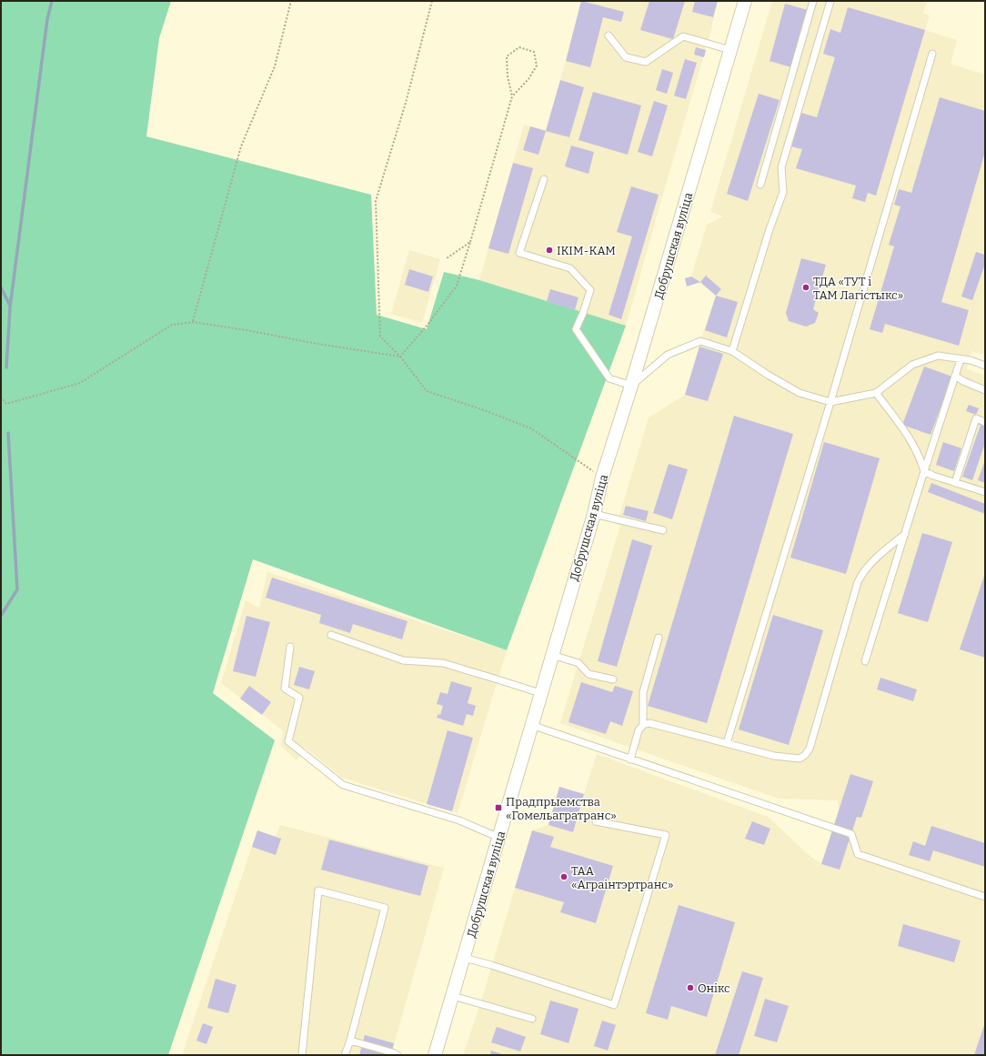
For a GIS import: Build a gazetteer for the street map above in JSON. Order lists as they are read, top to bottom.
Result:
{
  "streets": {
    "street": ["Добрушская вуліца"]
  },
  "places": {
    "other": [
      "ІКІМ-КАМ",
      "ТДА «ТУТ і ТАМ Лагістыкс»",
      "ТАА «Аграінтэртранс»",
      "Онікс"
    ],
    "transit": ["Прадпрыемства «Гомельагратранс»"]
  }
}
